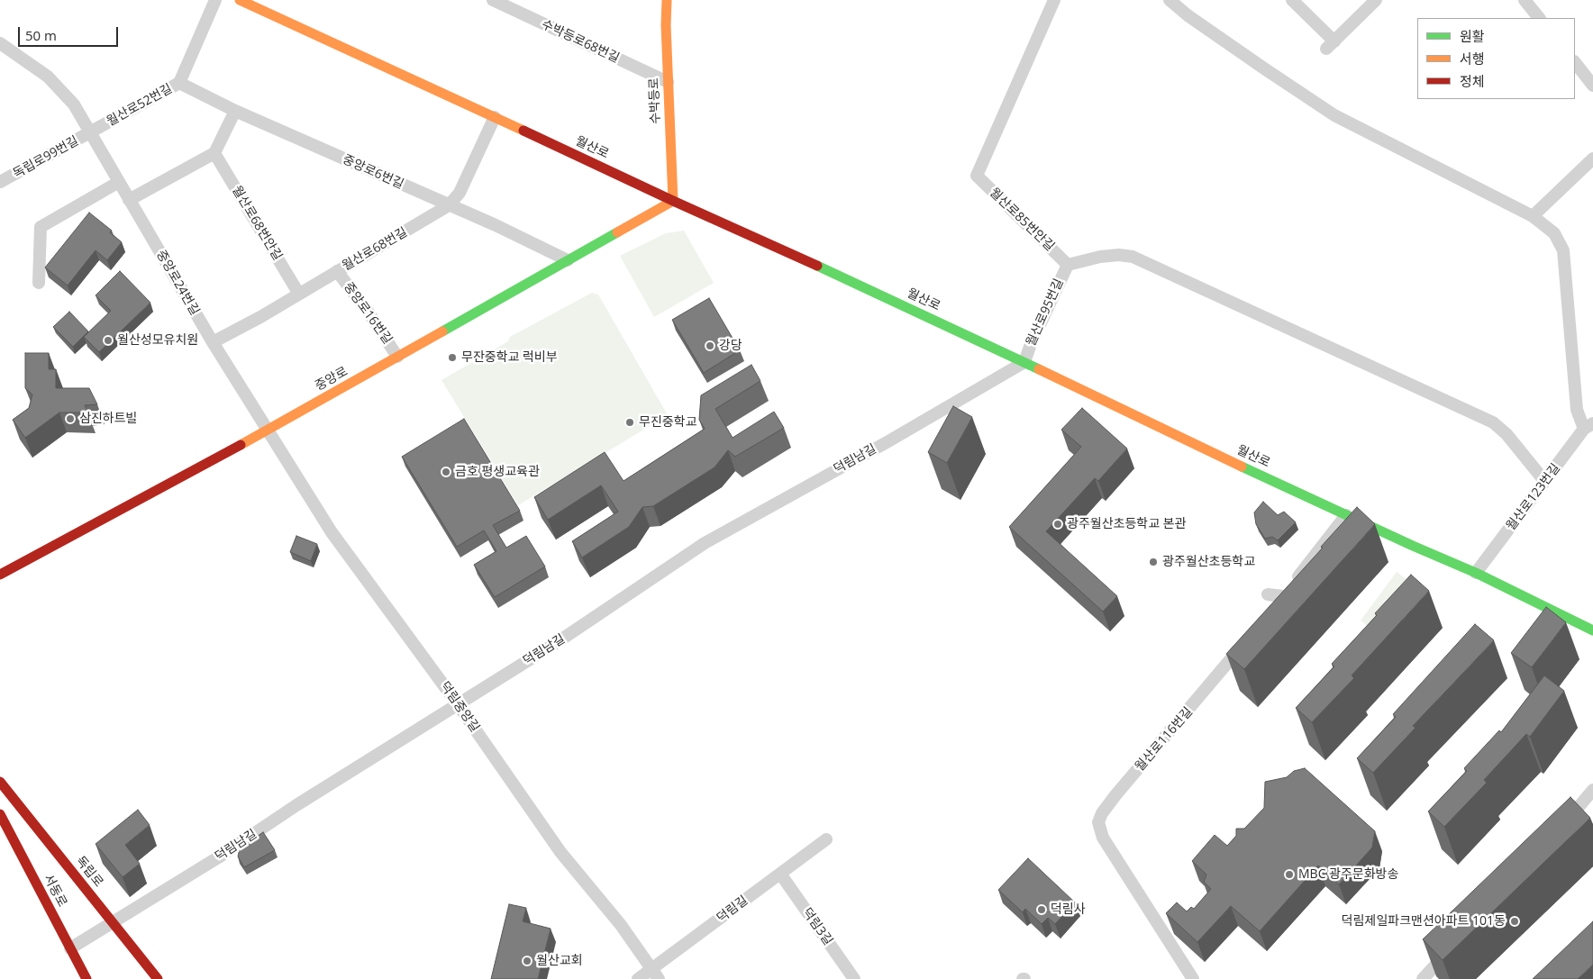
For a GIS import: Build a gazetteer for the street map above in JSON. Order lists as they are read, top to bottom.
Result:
{
  "streets": {
    "street": [
      "수박등로68번길",
      "수박등로",
      "월산로52번길",
      "월산로",
      "독립로99번길",
      "중앙로6번길",
      "월산로85번안길",
      "월산로68번안길",
      "월산로68번길",
      "중앙로24번길",
      "월산로95번길",
      "중앙로16번길",
      "중앙로",
      "덕림남길",
      "월산로123번길",
      "덕림중앙길",
      "월산로116번길",
      "독립로",
      "서동로",
      "덕림길",
      "덕림3길"
    ]
  },
  "crossings": [
    ["수박등로68번길", "수박등로"],
    ["수박등로", "월산로"],
    ["수박등로", "중앙로"],
    ["월산로52번길", "독립로99번길"],
    ["월산로52번길", "중앙로6번길"],
    ["월산로52번길", "중앙로24번길"],
    ["월산로", "월산로68번길"],
    ["월산로", "월산로95번길"],
    ["월산로", "중앙로"],
    ["월산로", "덕림남길"],
    ["월산로", "월산로123번길"],
    ["독립로99번길", "중앙로24번길"],
    ["중앙로6번길", "월산로68번길"],
    ["중앙로6번길", "중앙로"],
    ["월산로85번안길", "월산로95번길"],
    ["월산로68번안길", "월산로68번길"],
    ["월산로68번길", "중앙로24번길"],
    ["월산로68번길", "중앙로16번길"],
    ["중앙로24번길", "중앙로"],
    ["중앙로24번길", "덕림중앙길"],
    ["월산로95번길", "덕림남길"],
    ["중앙로16번길", "중앙로"],
    ["중앙로", "덕림중앙길"],
    ["덕림남길", "덕림중앙길"],
    ["덕림남길", "독립로"],
    ["덕림남길", "서동로"],
    ["덕림중앙길", "덕림길"],
    ["덕림길", "덕림3길"]
  ],
  "places": [
    "월산성모유치원",
    "강당",
    "무잔중학교 럭비부",
    "삼진하트빌",
    "무진중학교",
    "금호 평생교육관",
    "광주월산초등학교 본관",
    "광주월산초등학교",
    "MBC 광주문화방송",
    "덕림사",
    "덕림제일파크맨션아파트 101동",
    "월산교회"
  ],
  "legend": ["원활", "서행", "정체"],
  "scale_bar": "50 m"
}
